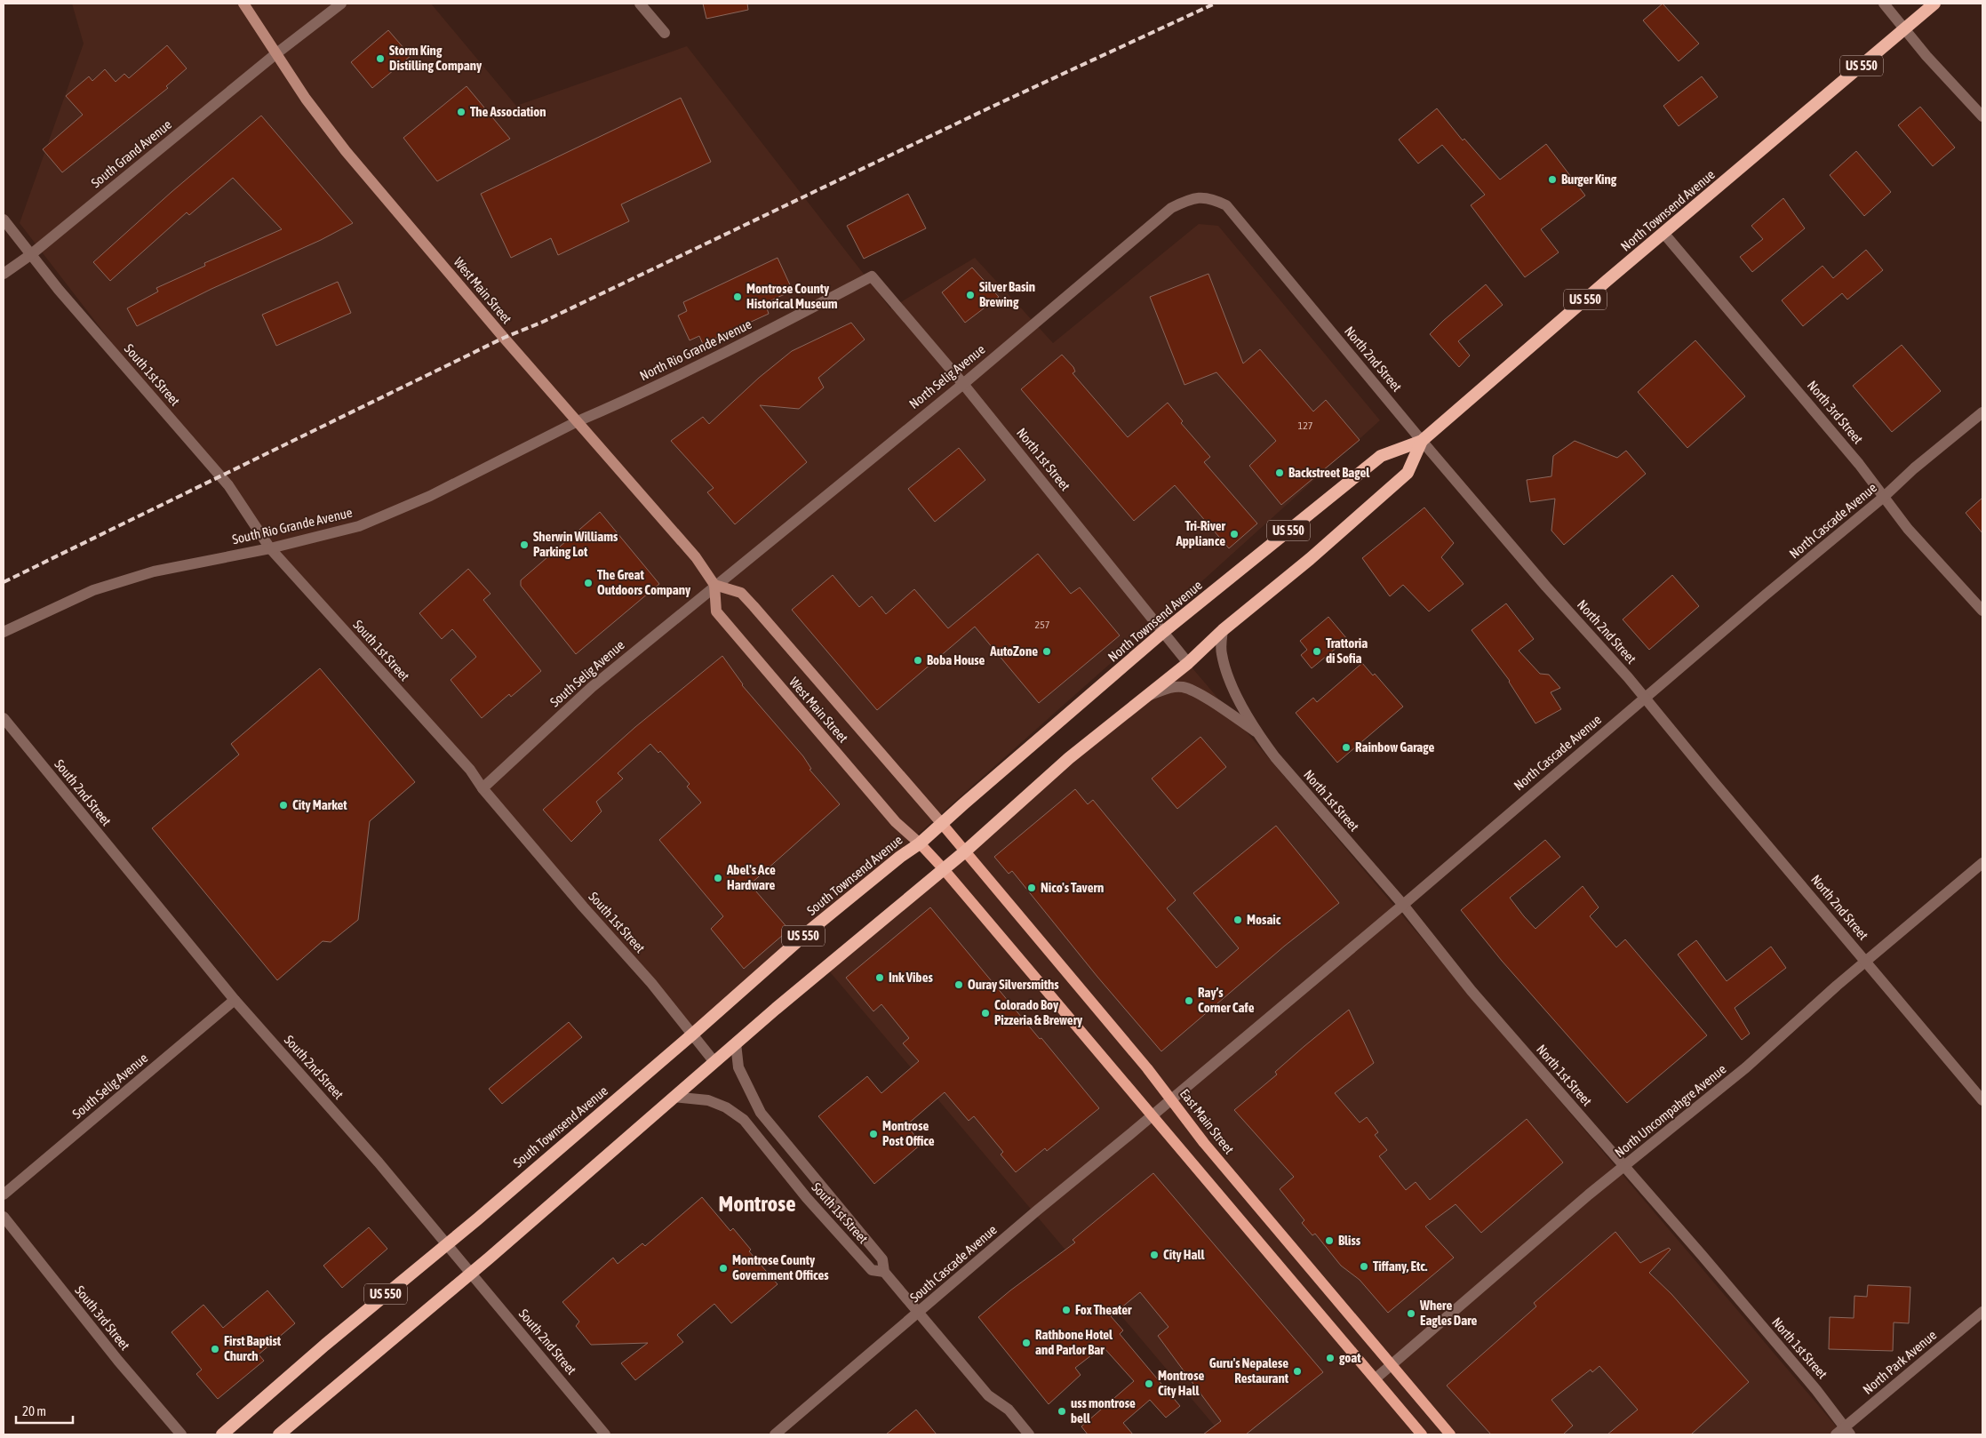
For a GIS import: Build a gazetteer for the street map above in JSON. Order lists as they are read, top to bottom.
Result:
{
  "streets": {
    "highway": ["US 550", "North Townsend Avenue", "South Townsend Avenue"],
    "main road": ["West Main Street", "East Main Street"],
    "street": [
      "South Grand Avenue",
      "North Rio Grande Avenue",
      "North 2nd Street",
      "South 1st Street",
      "North Selig Avenue",
      "North 3rd Street",
      "North 1st Street",
      "North Cascade Avenue",
      "South Rio Grande Avenue",
      "South Selig Avenue",
      "South 2nd Street",
      "North Uncompahgre Avenue",
      "South Cascade Avenue",
      "South 3rd Street",
      "North Park Avenue"
    ]
  },
  "crossings": [
    ["US 550", "North Townsend Avenue"],
    ["US 550", "South 1st Street"],
    ["US 550", "South 2nd Street"],
    ["US 550", "East Main Street"],
    ["South Grand Avenue", "West Main Street"],
    ["South Grand Avenue", "South 1st Street"],
    ["North Townsend Avenue", "West Main Street"],
    ["North Townsend Avenue", "North 2nd Street"],
    ["North Townsend Avenue", "North 3rd Street"],
    ["North Townsend Avenue", "North 1st Street"],
    ["North Townsend Avenue", "South Townsend Avenue"],
    ["North Townsend Avenue", "East Main Street"],
    ["West Main Street", "North Rio Grande Avenue"],
    ["West Main Street", "North Selig Avenue"],
    ["West Main Street", "South Rio Grande Avenue"],
    ["West Main Street", "South Selig Avenue"],
    ["West Main Street", "South Townsend Avenue"],
    ["West Main Street", "East Main Street"],
    ["North Rio Grande Avenue", "North 1st Street"],
    ["North Rio Grande Avenue", "South Rio Grande Avenue"],
    ["North 2nd Street", "North Selig Avenue"],
    ["North 2nd Street", "North Cascade Avenue"],
    ["North 2nd Street", "North Uncompahgre Avenue"],
    ["South 1st Street", "South Rio Grande Avenue"],
    ["South 1st Street", "South Selig Avenue"],
    ["South 1st Street", "South Townsend Avenue"],
    ["South 1st Street", "South Cascade Avenue"],
    ["North Selig Avenue", "North 1st Street"],
    ["North Selig Avenue", "South Selig Avenue"],
    ["North 3rd Street", "North Cascade Avenue"],
    ["North 1st Street", "North Cascade Avenue"],
    ["North 1st Street", "North Uncompahgre Avenue"],
    ["North 1st Street", "North Park Avenue"],
    ["North Cascade Avenue", "East Main Street"],
    ["North Cascade Avenue", "South Cascade Avenue"],
    ["South Selig Avenue", "South 2nd Street"],
    ["South 2nd Street", "South Townsend Avenue"],
    ["North Uncompahgre Avenue", "East Main Street"]
  ],
  "districts": ["Montrose"],
  "places": [
    "Storm King Distilling Company",
    "The Association",
    "Burger King",
    "Silver Basin Brewing",
    "Montrose County Historical Museum",
    "Backstreet Bagel",
    "Tri-River Appliance",
    "Sherwin Williams Parking Lot",
    "The Great Outdoors Company",
    "AutoZone",
    "Trattoria di Sofia",
    "Boba House",
    "Rainbow Garage",
    "City Market",
    "Abel's Ace Hardware",
    "Nico's Tavern",
    "Mosaic",
    "Ink Vibes",
    "Ouray Silversmiths",
    "Ray’s Corner Cafe",
    "Colorado Boy Pizzeria & Brewery",
    "Montrose Post Office",
    "Bliss",
    "City Hall",
    "Tiffany, Etc.",
    "Montrose County Government Offices",
    "Fox Theater",
    "Where Eagles Dare",
    "Rathbone Hotel and Parlor Bar",
    "First Baptist Church",
    "goat",
    "Guru's Nepalese Restaurant",
    "Montrose City Hall",
    "uss montrose bell"
  ],
  "house_numbers": ["127", "257"],
  "scale_bar": "20 m"
}
